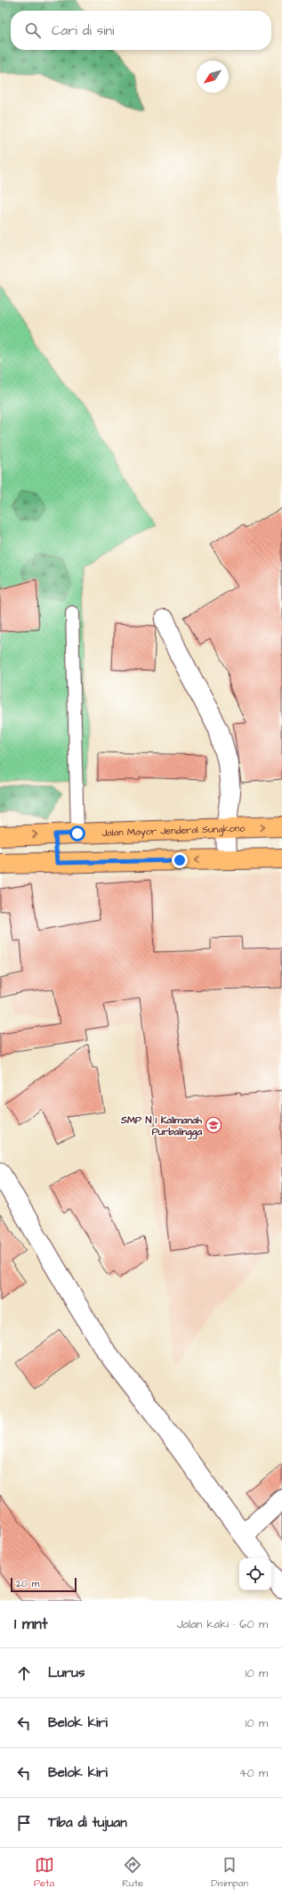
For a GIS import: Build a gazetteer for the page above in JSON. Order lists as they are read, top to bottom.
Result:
{
  "streets": {
    "main road": ["Jalan Mayor Jenderal Sungkono"]
  },
  "places": {
    "school or university": ["SMP N 1 Kalimanah Purbalingga"]
  },
  "scale_bar": "20 m",
  "north": "bottom left",
  "page": {
    "search": "Cari di sini",
    "scale": "20 m",
    "heading": ["1 mnt", "Jalan kaki · 60 m"],
    "list": [
      ["Lurus", "10 m"],
      ["Belok kiri", "10 m"],
      ["Belok kiri", "40 m"],
      "Tiba di tujuan"
    ],
    "nav": ["Peta", "Rute", "Disimpan"]
  }
}
